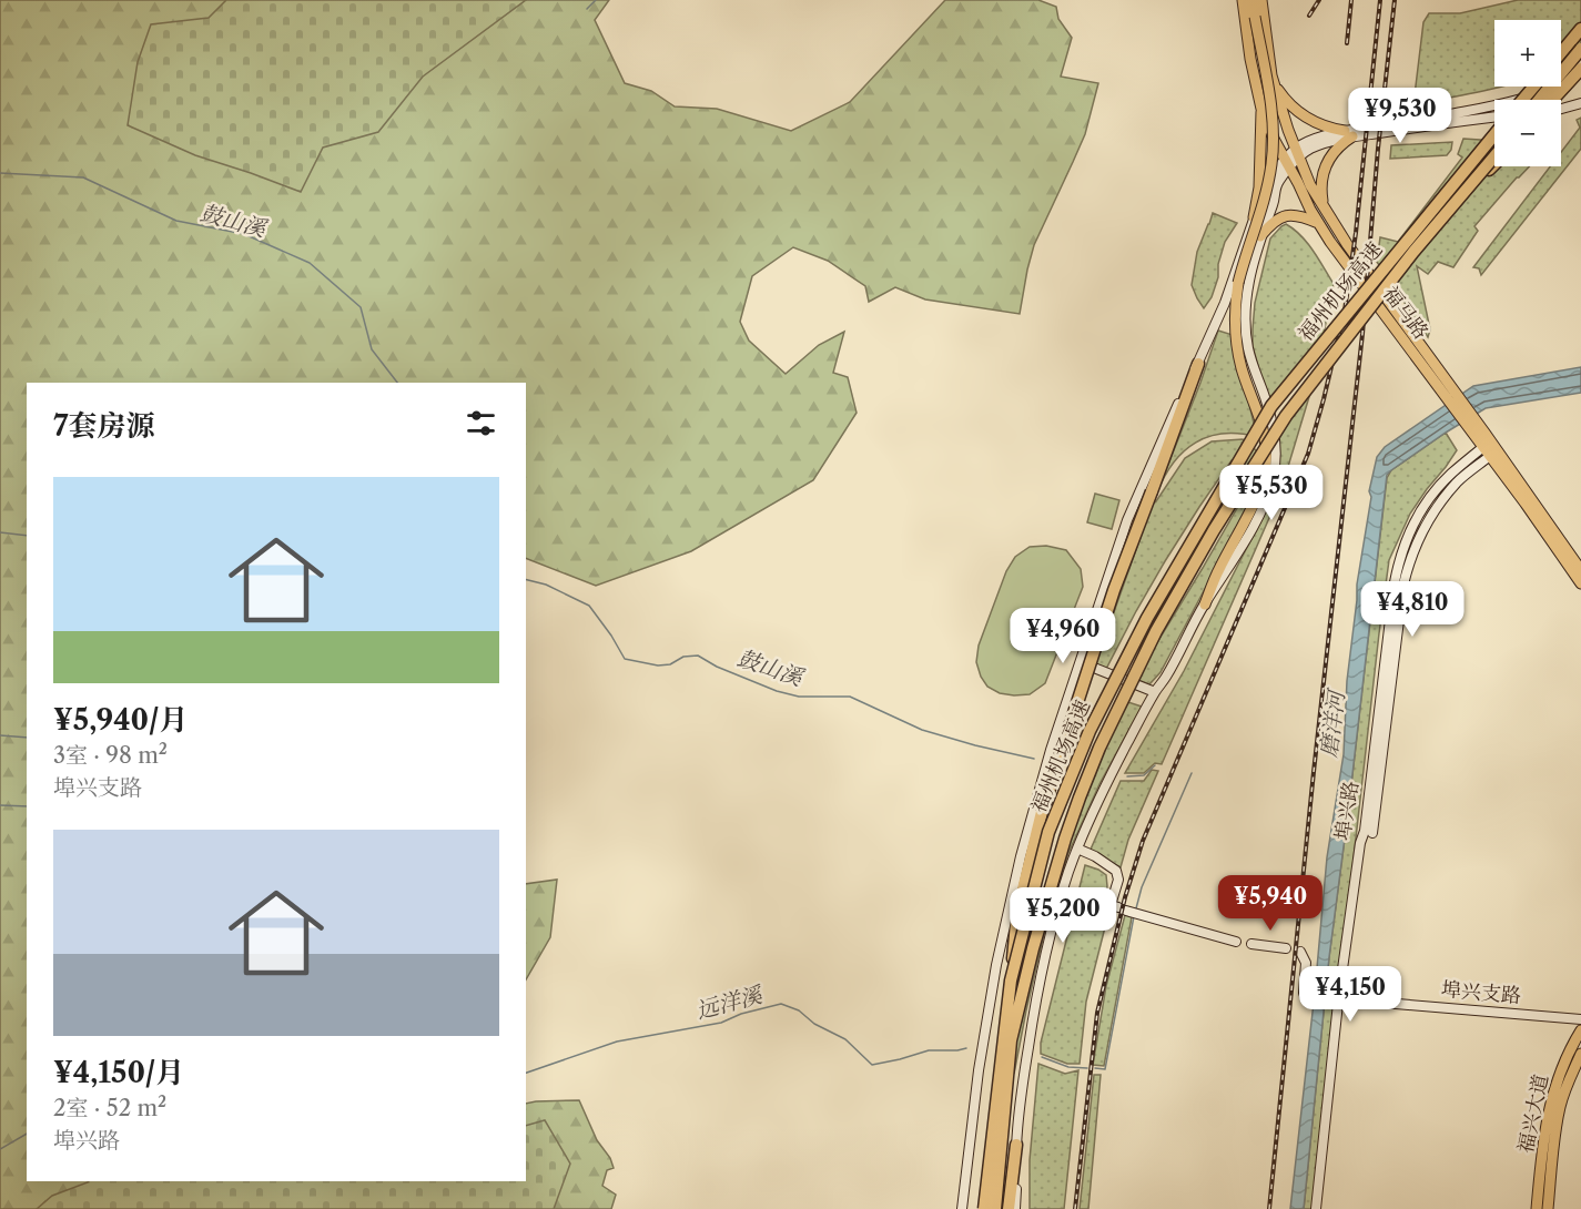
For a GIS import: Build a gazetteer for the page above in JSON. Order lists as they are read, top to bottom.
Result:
{
  "streets": {
    "highway": ["福州机场高速"],
    "main road": [
      "福马路",
      "埠兴路",
      "埠兴支路",
      "福兴大道"
    ]
  },
  "crossings": [
    ["福马路", "埠兴路"],
    ["埠兴路", "埠兴支路"]
  ],
  "water": ["鼓山溪", "磨洋河", "远洋溪"],
  "page": {
    "map_buttons": ["+", "−"],
    "price": [
      "¥9,530",
      "¥5,530",
      "¥4,810",
      "¥4,960",
      "¥5,940",
      "¥5,200",
      "¥4,150"
    ],
    "heading": "7套房源",
    "list": [
      {
        "name": "¥5,940/月",
        "note": "3室 · 98 m² · 埠兴支路"
      },
      {
        "name": "¥4,150/月",
        "note": "2室 · 52 m² · 埠兴路"
      }
    ]
  }
}
